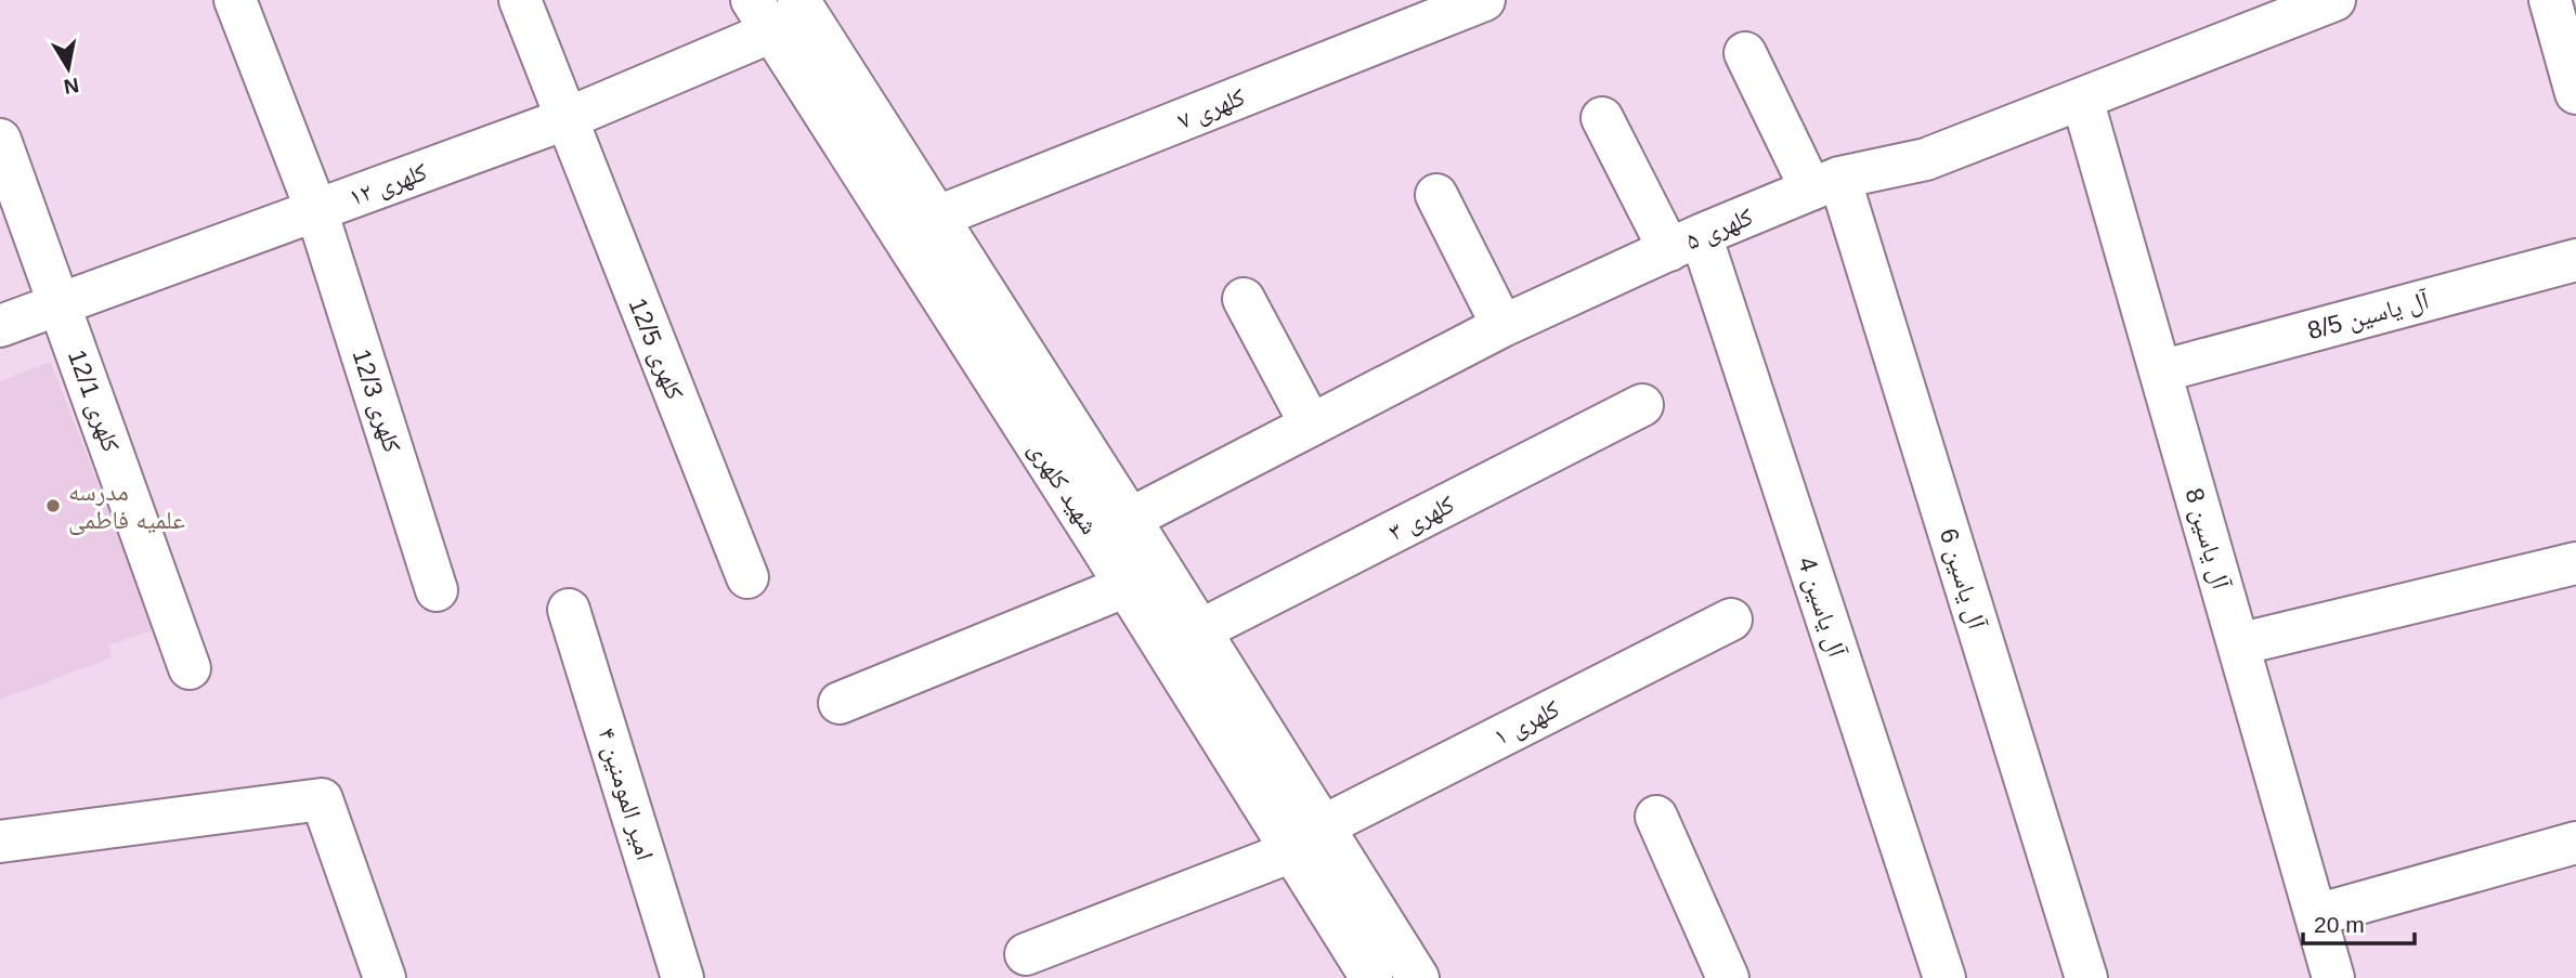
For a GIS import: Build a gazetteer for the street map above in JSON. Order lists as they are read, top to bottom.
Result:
{
  "streets": {
    "street": [
      "کلهری ۷",
      "کلهری ۱۲",
      "کلهری ۵",
      "آل یاسین 8/5",
      "کلهری 12/5",
      "کلهری 12/1",
      "کلهری 12/3",
      "شهید کلهری",
      "کلهری ۳",
      "آل یاسین 8",
      "آل یاسین 6",
      "آل یاسین 4",
      "کلهری ۱",
      "امیر المومنین ۴"
    ]
  },
  "crossings": [
    ["کلهری ۷", "شهید کلهری"],
    ["کلهری ۱۲", "کلهری 12/5"],
    ["کلهری ۱۲", "کلهری 12/1"],
    ["کلهری ۱۲", "کلهری 12/3"],
    ["کلهری ۱۲", "شهید کلهری"],
    ["کلهری ۵", "شهید کلهری"],
    ["کلهری ۵", "آل یاسین 8"],
    ["کلهری ۵", "آل یاسین 6"],
    ["کلهری ۵", "آل یاسین 4"],
    ["آل یاسین 8/5", "آل یاسین 8"],
    ["شهید کلهری", "کلهری ۳"],
    ["شهید کلهری", "کلهری ۱"]
  ],
  "places": ["مدرسه علمیه فاطمی"],
  "scale_bar": "20 m",
  "north": "bottom"
}
